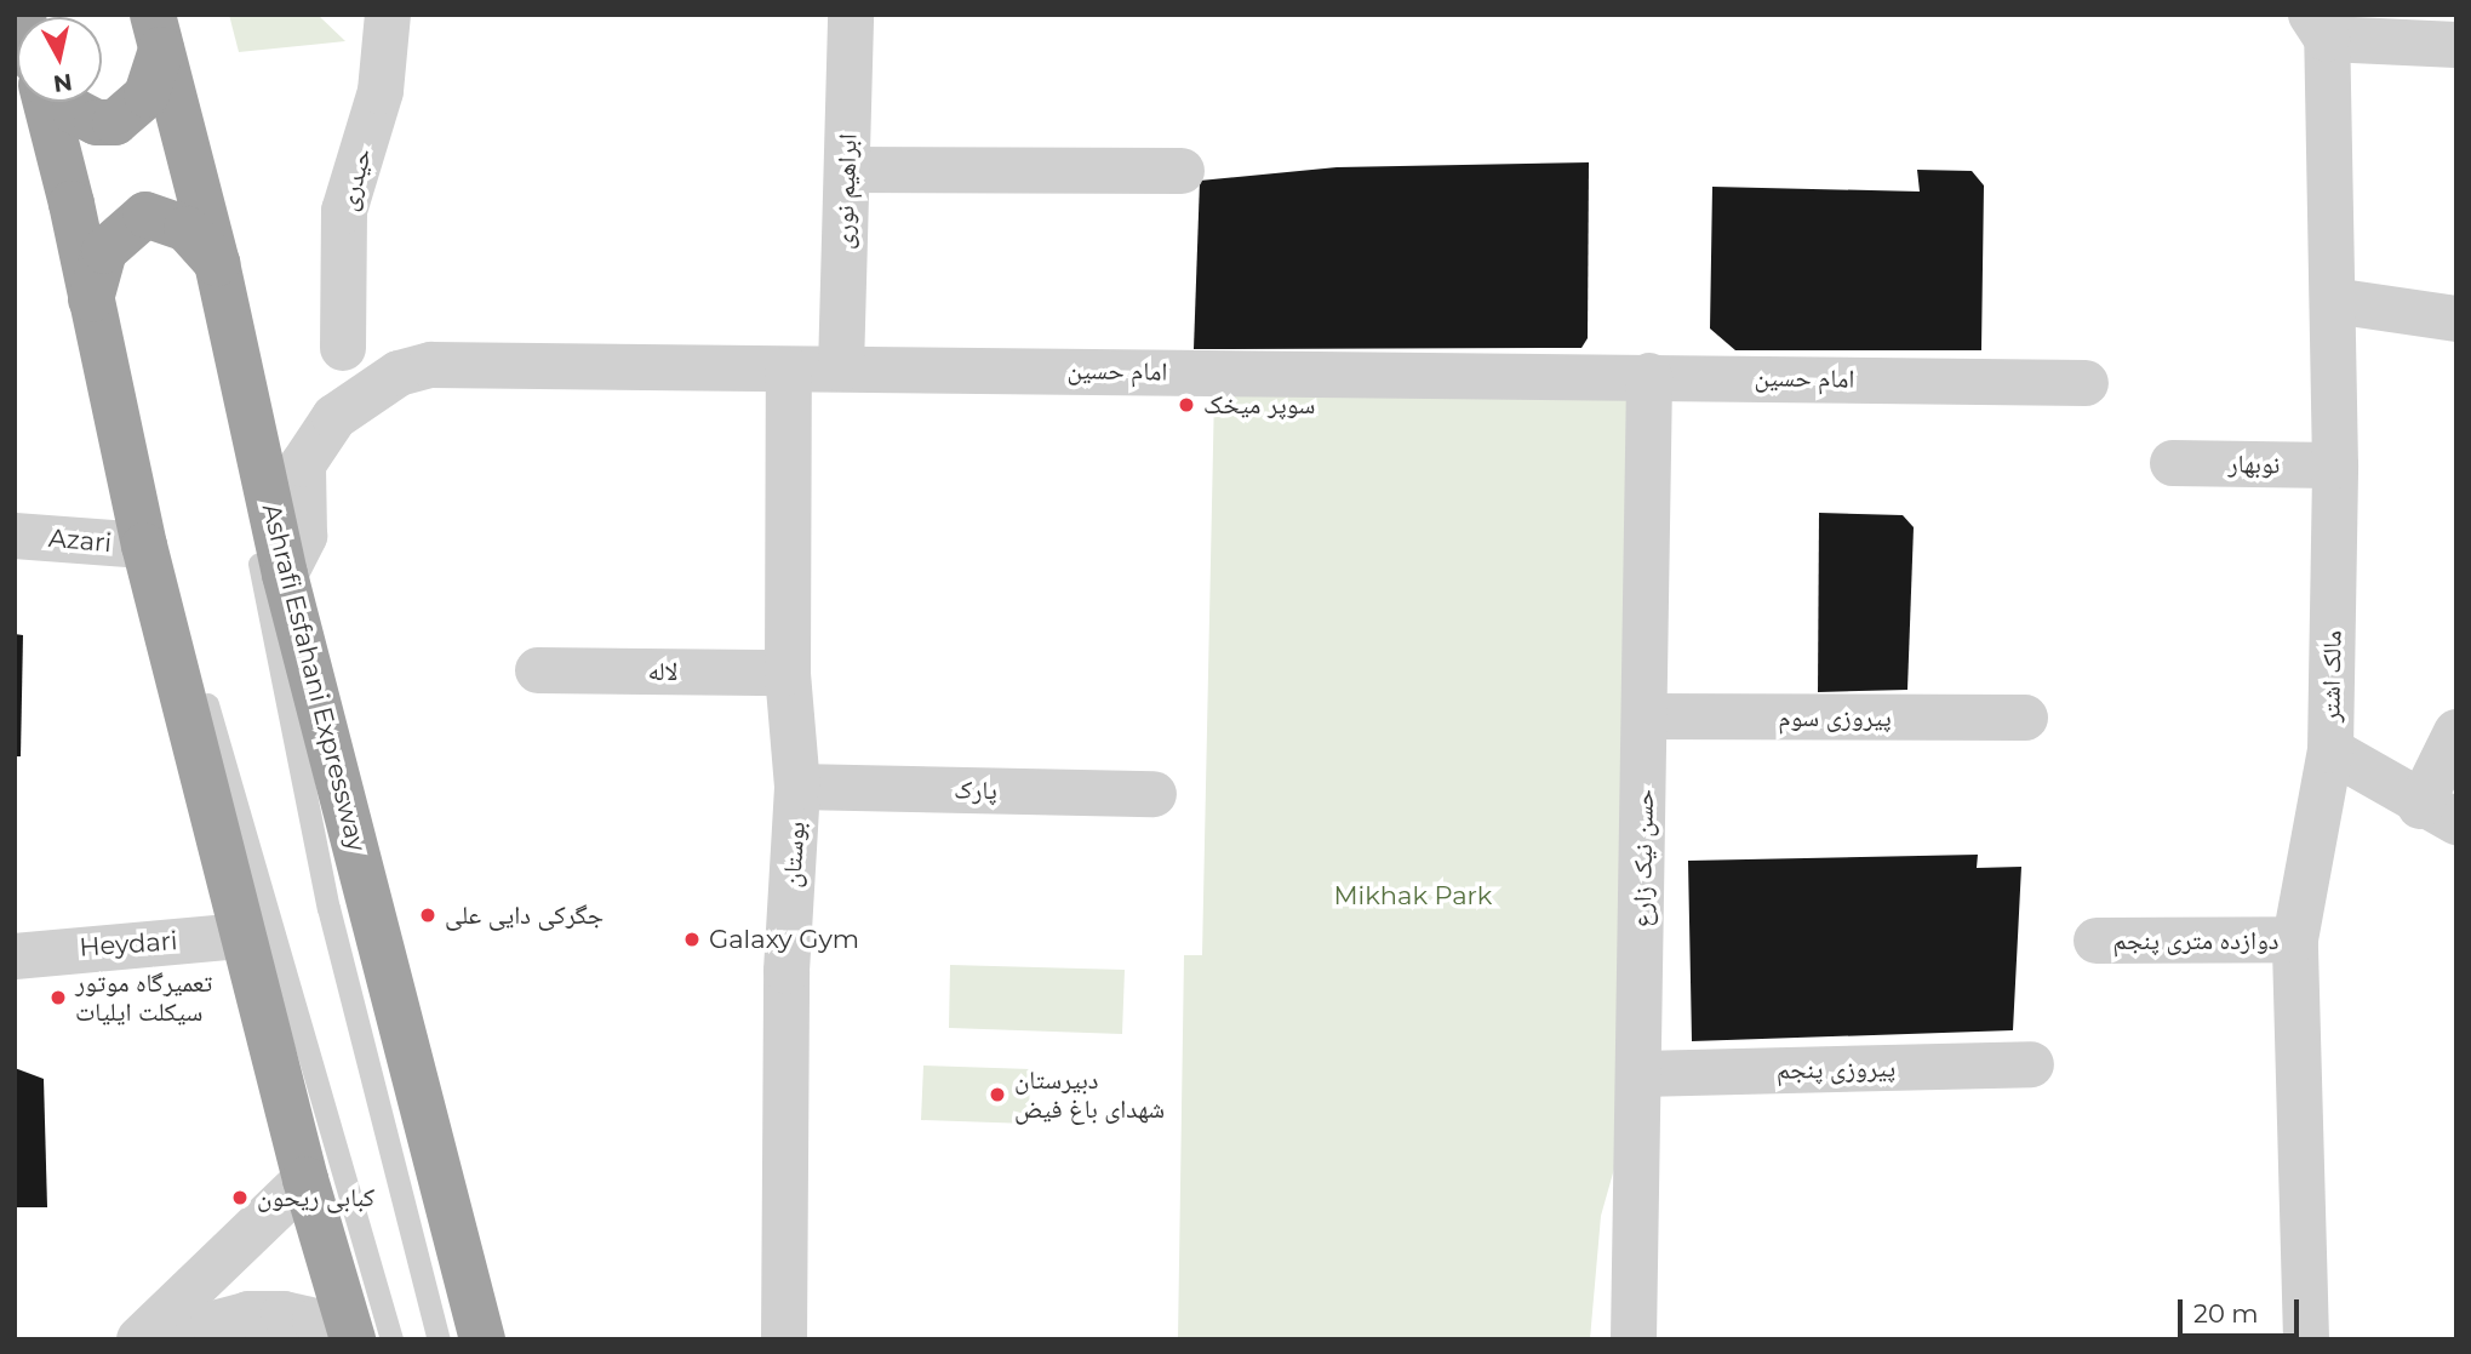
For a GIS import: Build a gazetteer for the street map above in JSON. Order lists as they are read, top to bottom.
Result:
{
  "streets": {
    "highway": ["Ashrafi Esfahani Expressway"],
    "street": [
      "حیدری",
      "ابراهیم نوری",
      "امام حسین",
      "نوبهار",
      "Azari",
      "لاله",
      "مالک اشتر",
      "پیروزی سوم",
      "پارک",
      "بوستان",
      "حسن نیک زارع",
      "دوازده متری پنجم",
      "Heydari",
      "پیروزی پنجم"
    ]
  },
  "crossings": [
    ["ابراهیم نوری", "امام حسین"],
    ["امام حسین", "Ashrafi Esfahani Expressway"],
    ["امام حسین", "بوستان"],
    ["امام حسین", "حسن نیک زارع"],
    ["نوبهار", "مالک اشتر"],
    ["لاله", "بوستان"],
    ["مالک اشتر", "دوازده متری پنجم"],
    ["پیروزی سوم", "حسن نیک زارع"],
    ["پارک", "بوستان"],
    ["حسن نیک زارع", "پیروزی پنجم"]
  ],
  "parks": ["Mikhak Park"],
  "places": [
    "سوپر میخک",
    "جگرکی دایی علی",
    "Galaxy Gym",
    "تعمیرگاه موتور سیکلت ایلیات",
    "دبیرستان شهدای باغ فیض",
    "کبابی ریحون"
  ],
  "scale_bar": "20 m",
  "north": "bottom"
}
